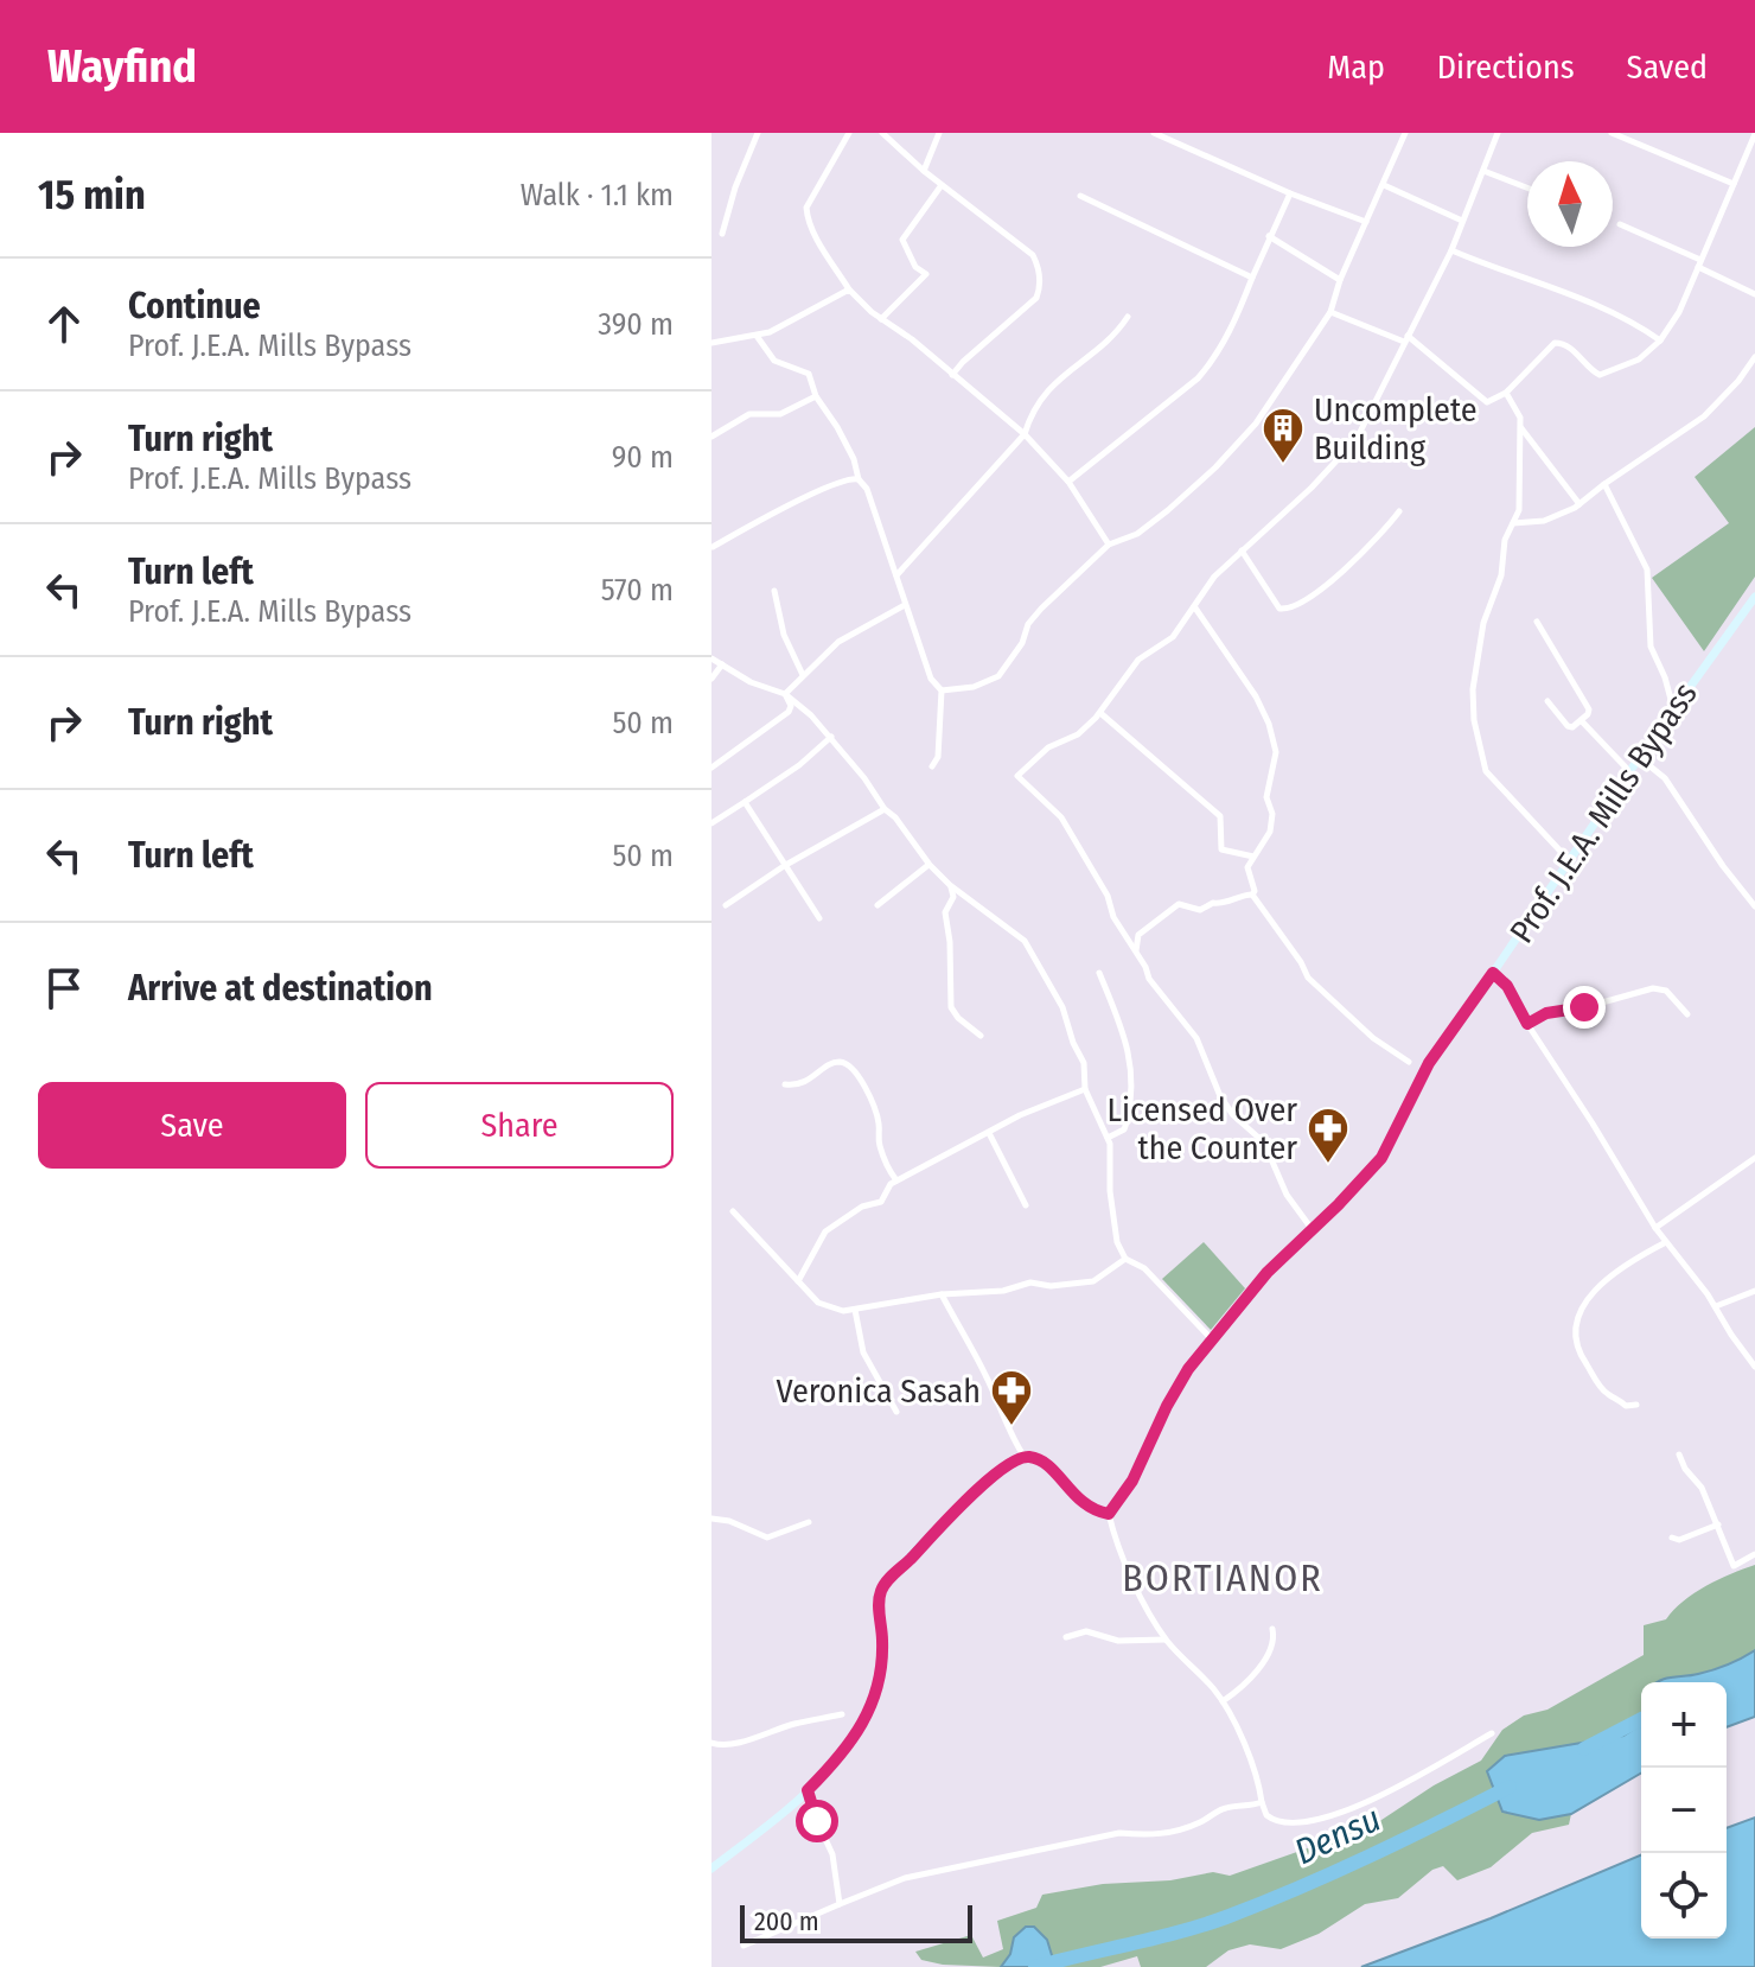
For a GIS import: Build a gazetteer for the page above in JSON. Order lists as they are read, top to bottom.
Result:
{
  "streets": {
    "street": ["Prof. J.E.A. Mills Bypass"]
  },
  "districts": ["BORTIANOR"],
  "water": ["Densu"],
  "places": {
    "building": ["Uncomplete Building"],
    "pharmacy": ["Licensed Over the Counter", "Veronica Sasah"]
  },
  "scale_bar": "200 m",
  "north": "top",
  "page": {
    "header": "Wayfind",
    "nav": ["Map", "Directions", "Saved"],
    "heading": ["15 min", "Walk · 1.1 km"],
    "list": [
      ["Continue", "Prof. J.E.A. Mills Bypass", "390 m"],
      ["Turn right", "Prof. J.E.A. Mills Bypass", "90 m"],
      ["Turn left", "Prof. J.E.A. Mills Bypass", "570 m"],
      ["Turn right", "50 m"],
      ["Turn left", "50 m"],
      "Arrive at destination"
    ],
    "buttons": ["Save", "Share"],
    "map_buttons": ["+", "−"],
    "scale": "200 m"
  }
}
